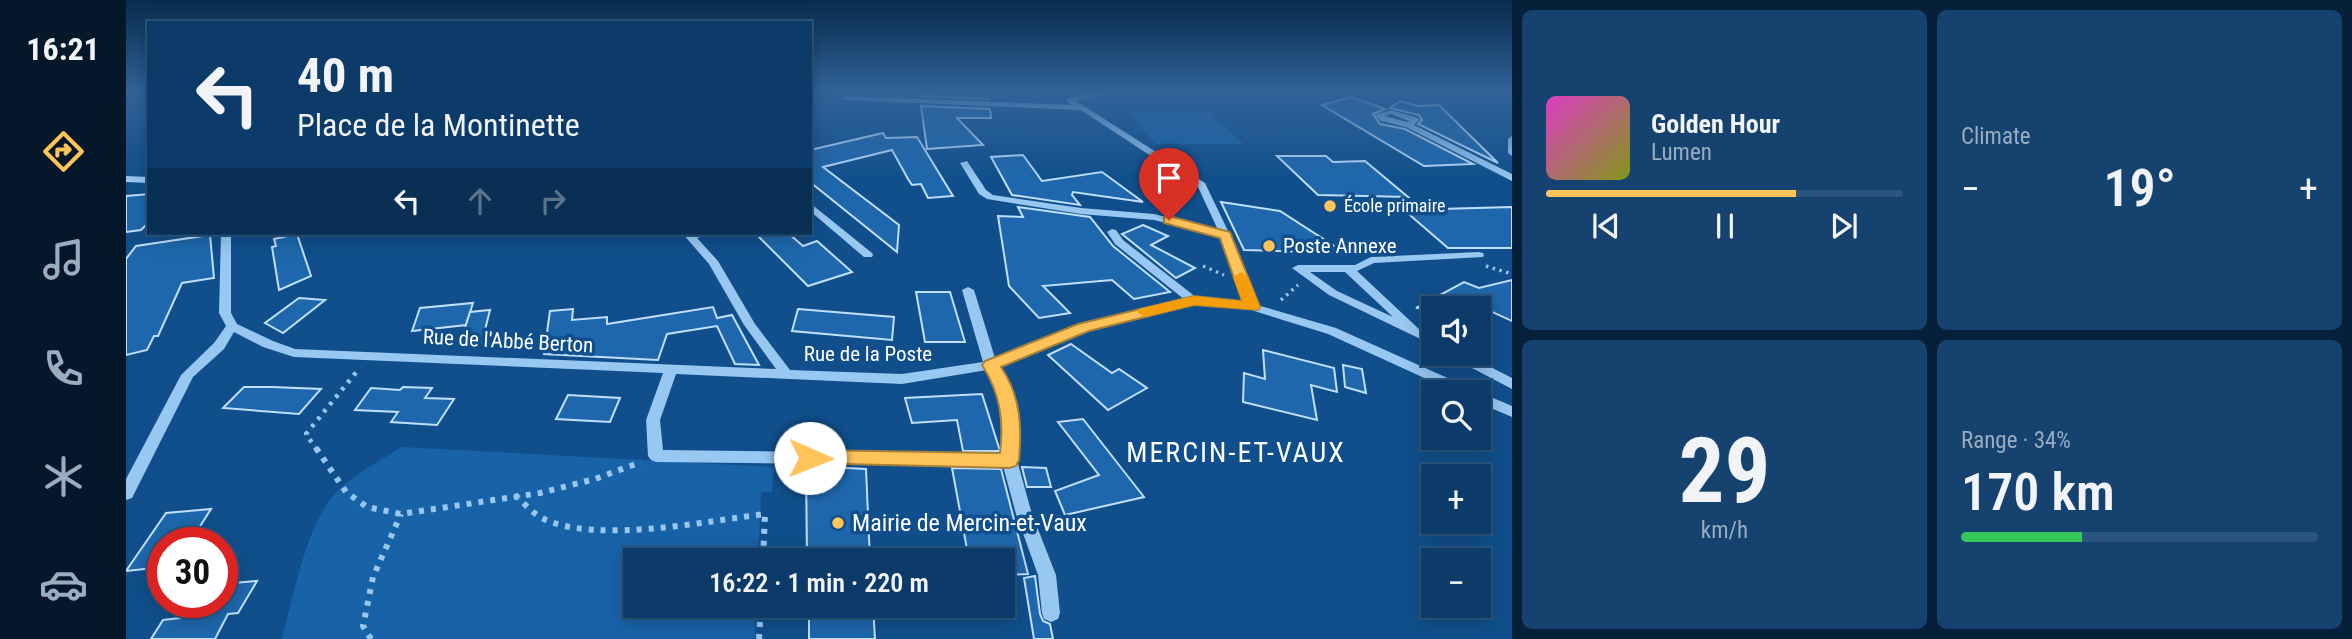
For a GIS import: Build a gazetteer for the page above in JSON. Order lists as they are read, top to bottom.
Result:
{
  "streets": {
    "street": ["Rue de l'Abbé Berton", "Rue de la Poste"]
  },
  "crossings": [
    ["Rue de l'Abbé Berton", "Rue de la Poste"]
  ],
  "districts": ["MERCIN-ET-VAUX"],
  "places": ["École primaire", "Poste Annexe", "Mairie de Mercin-et-Vaux"],
  "page": {
    "tabs": "16:21",
    "tile": [
      "Climate",
      ["29", "km/h"],
      ["Range · 34%", "170 km"]
    ],
    "turn": ["40 m", "Place de la Montinette"],
    "song": ["Golden Hour", "Lumen"],
    "heat": ["−", "19°", "+"],
    "map_buttons": ["+", "−"],
    "limit": "30",
    "trip": "16:22 · 1 min · 220 m"
  }
}
